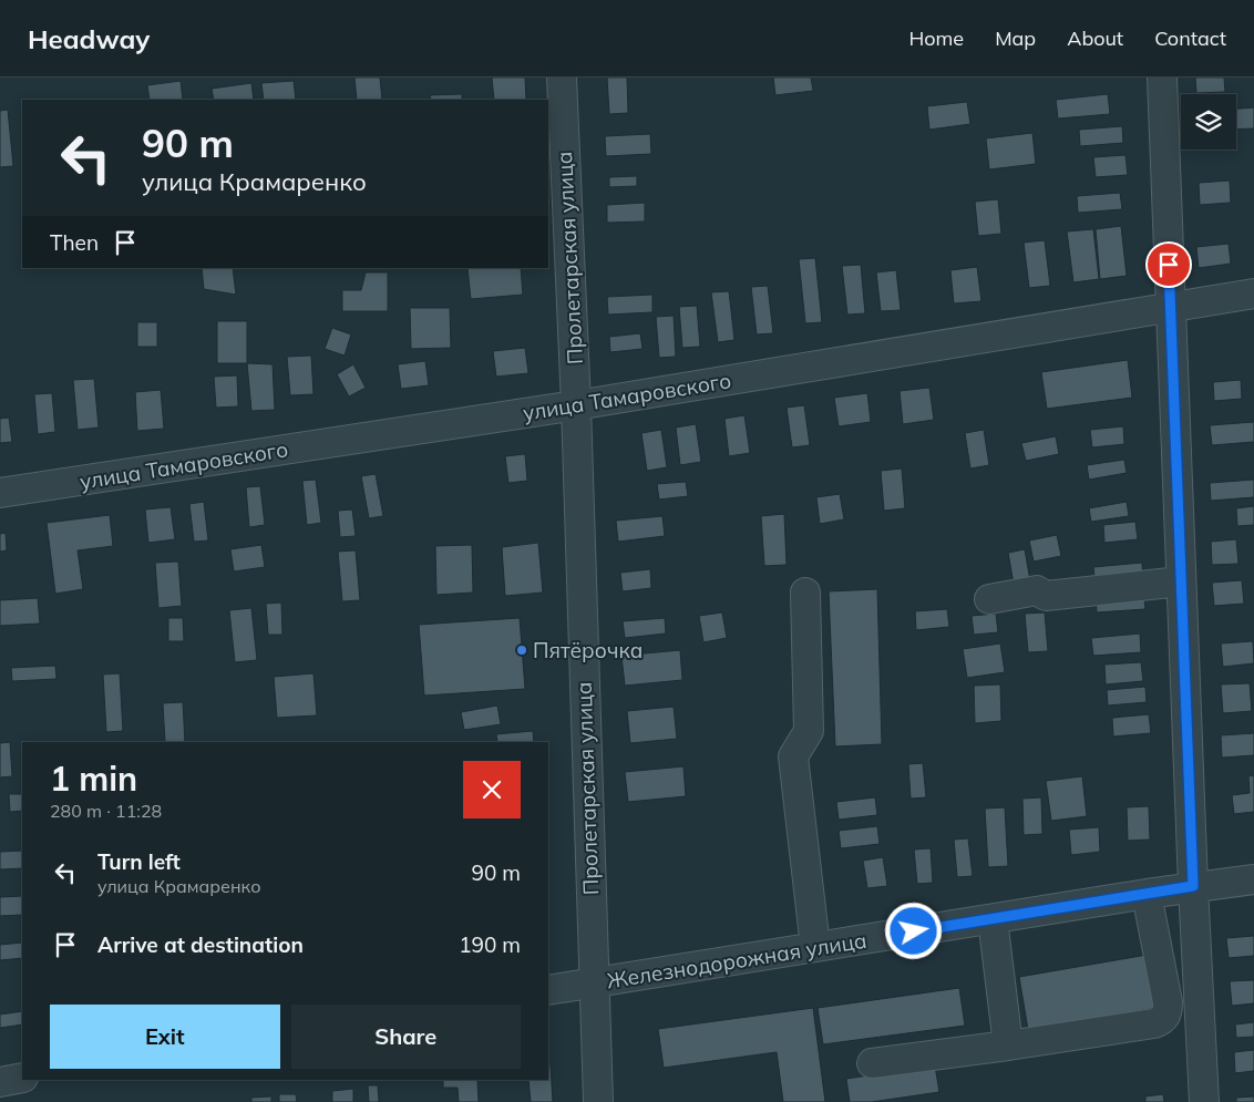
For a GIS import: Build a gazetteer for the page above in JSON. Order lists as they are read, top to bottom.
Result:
{
  "streets": {
    "street": ["Пролетарская улица", "улица Тамаровского", "Железнодорожная улица"]
  },
  "crossings": [
    ["Пролетарская улица", "улица Тамаровского"],
    ["Пролетарская улица", "Железнодорожная улица"]
  ],
  "places": ["Пятёрочка"],
  "page": {
    "header": "Headway",
    "nav": [
      "Home",
      "Map",
      "About",
      "Contact"
    ],
    "turn": ["90 m", "улица Крамаренко"],
    "then": "Then",
    "heading": ["1 min", "280 m · 11:28"],
    "list": [
      {
        "name": "Turn left",
        "note": "улица Крамаренко",
        "value": "90 m"
      },
      {
        "name": "Arrive at destination",
        "value": "190 m"
      }
    ],
    "buttons": ["Exit", "Share"]
  }
}
